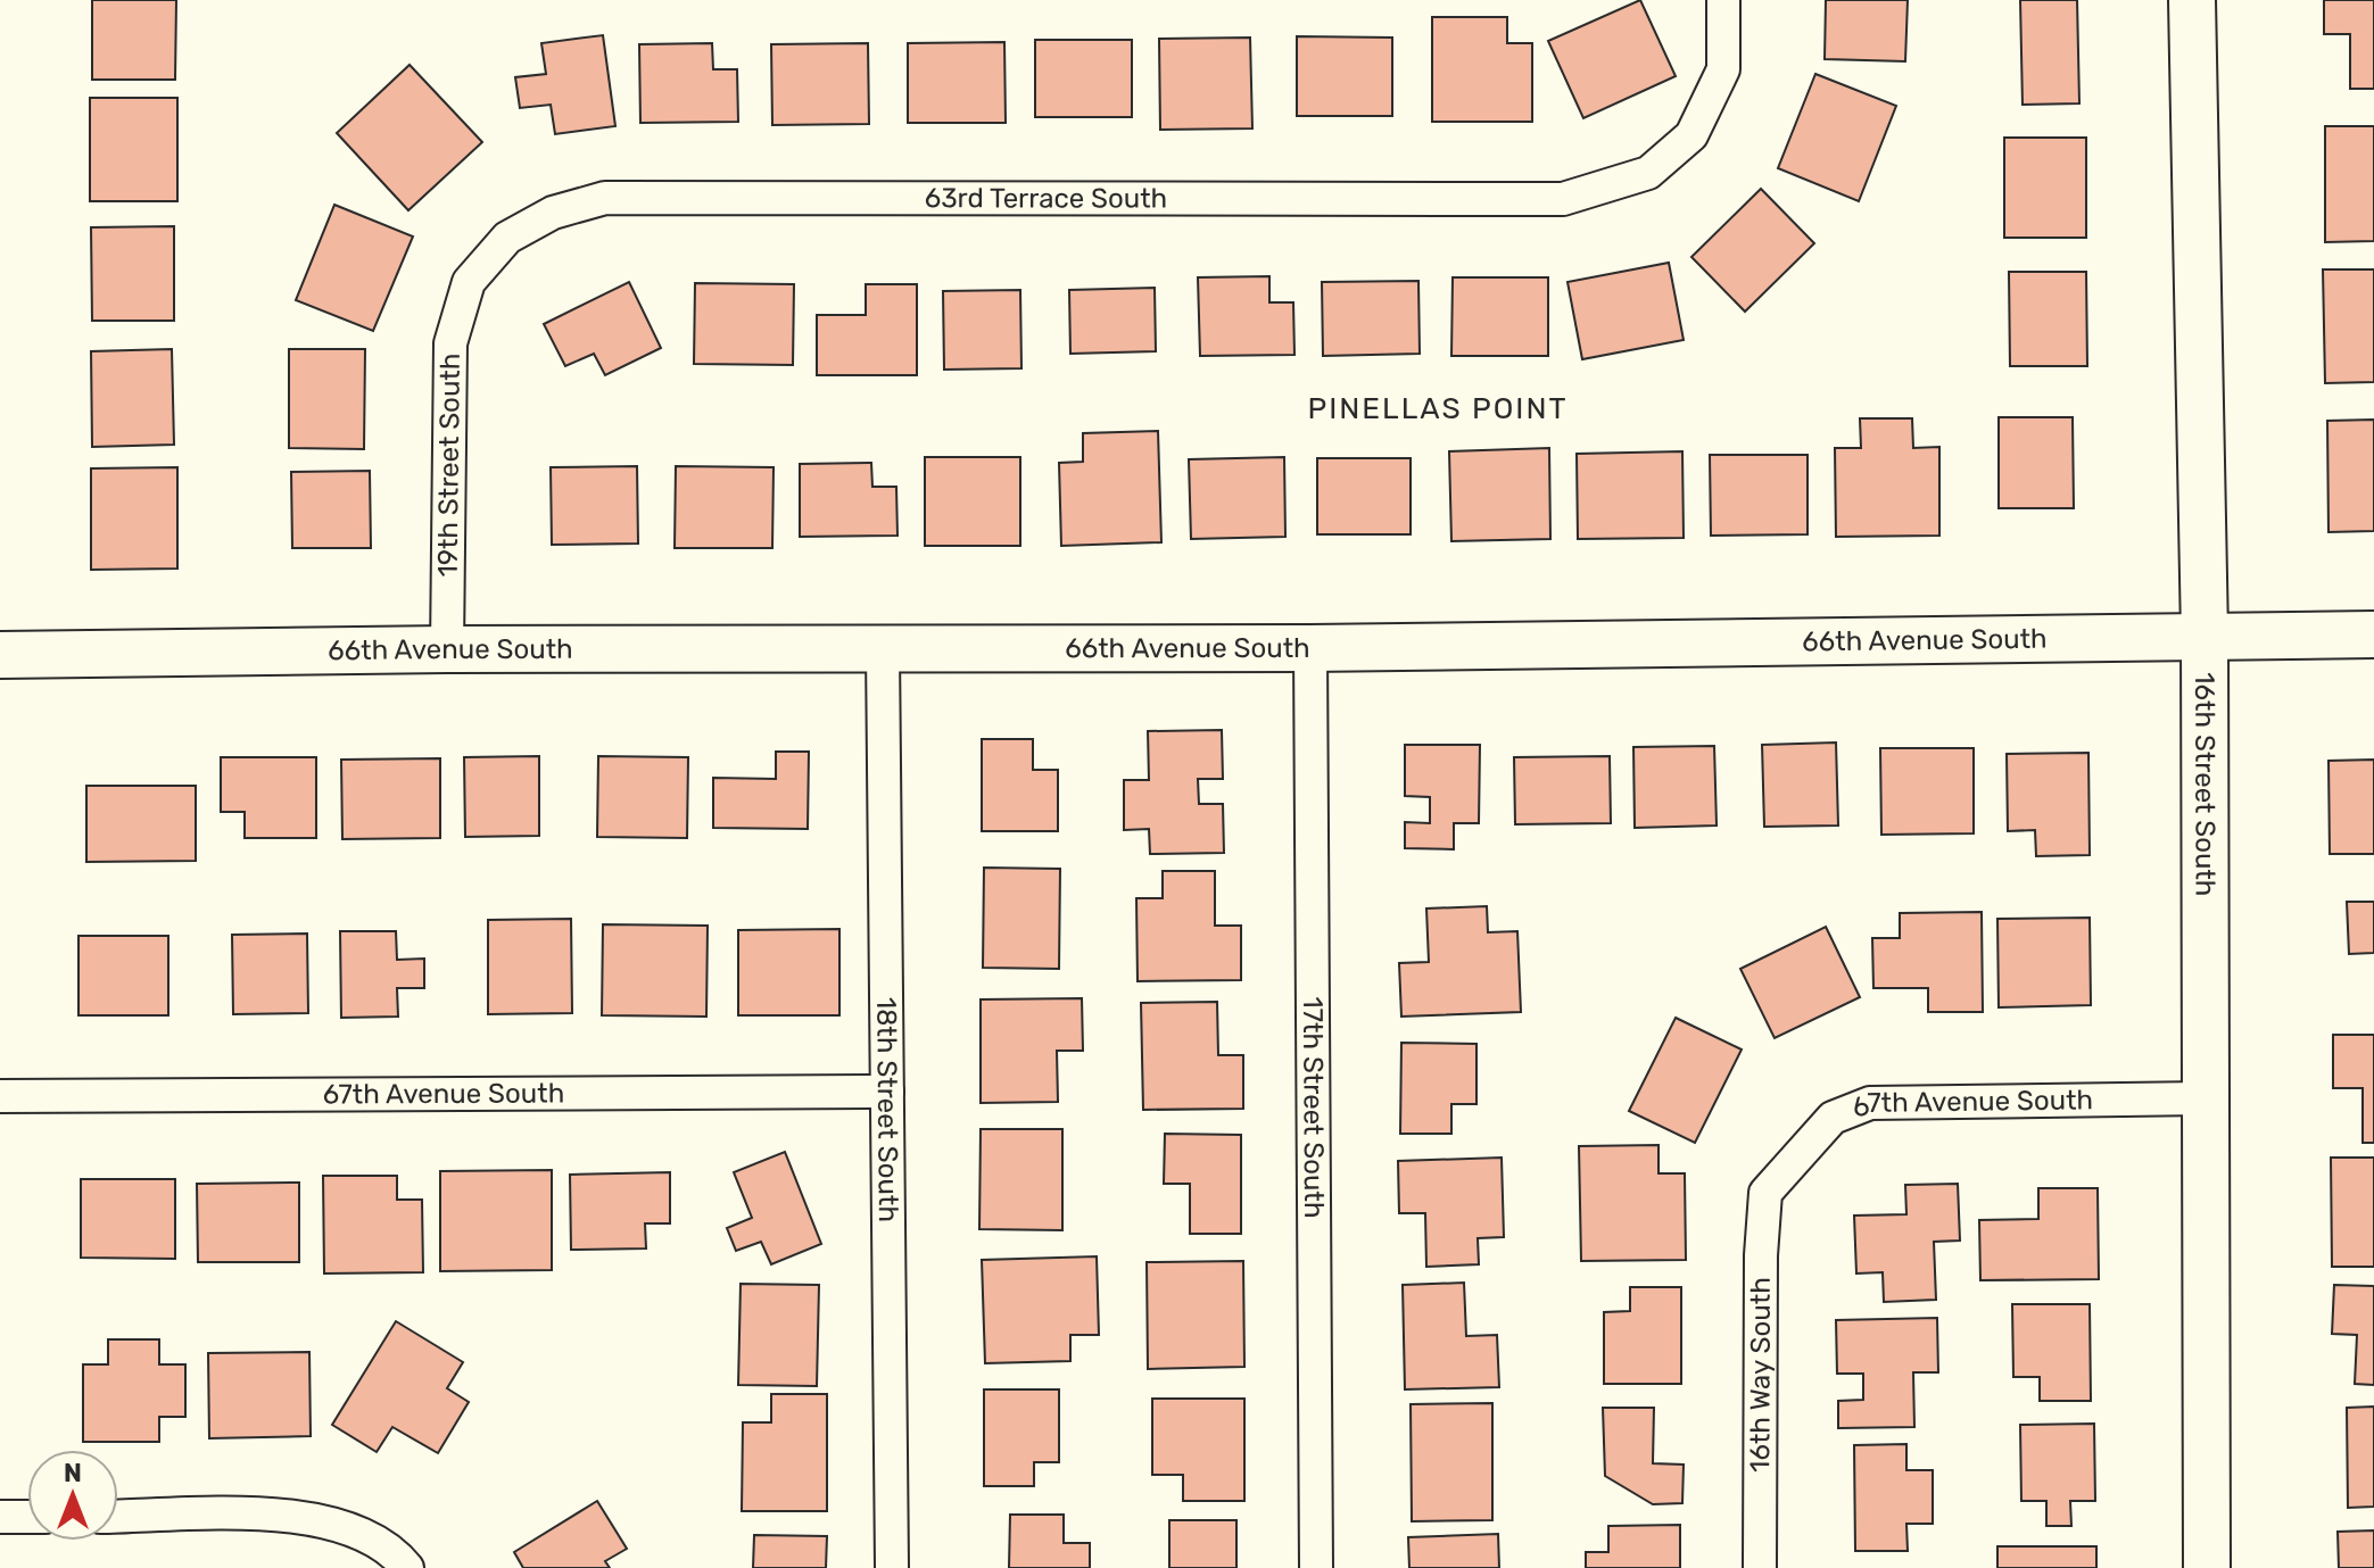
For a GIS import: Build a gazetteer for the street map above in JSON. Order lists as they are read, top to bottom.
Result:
{
  "streets": {
    "street": [
      "63rd Terrace South",
      "19th Street South",
      "66th Avenue South",
      "16th Street South",
      "67th Avenue South",
      "17th Street South",
      "18th Street South",
      "16th Way South"
    ]
  },
  "crossings": [
    ["63rd Terrace South", "19th Street South"],
    ["19th Street South", "66th Avenue South"],
    ["66th Avenue South", "16th Street South"],
    ["66th Avenue South", "17th Street South"],
    ["66th Avenue South", "18th Street South"],
    ["16th Street South", "67th Avenue South"],
    ["67th Avenue South", "18th Street South"],
    ["67th Avenue South", "16th Way South"]
  ],
  "districts": ["PINELLAS POINT"],
  "north": "top"
}
